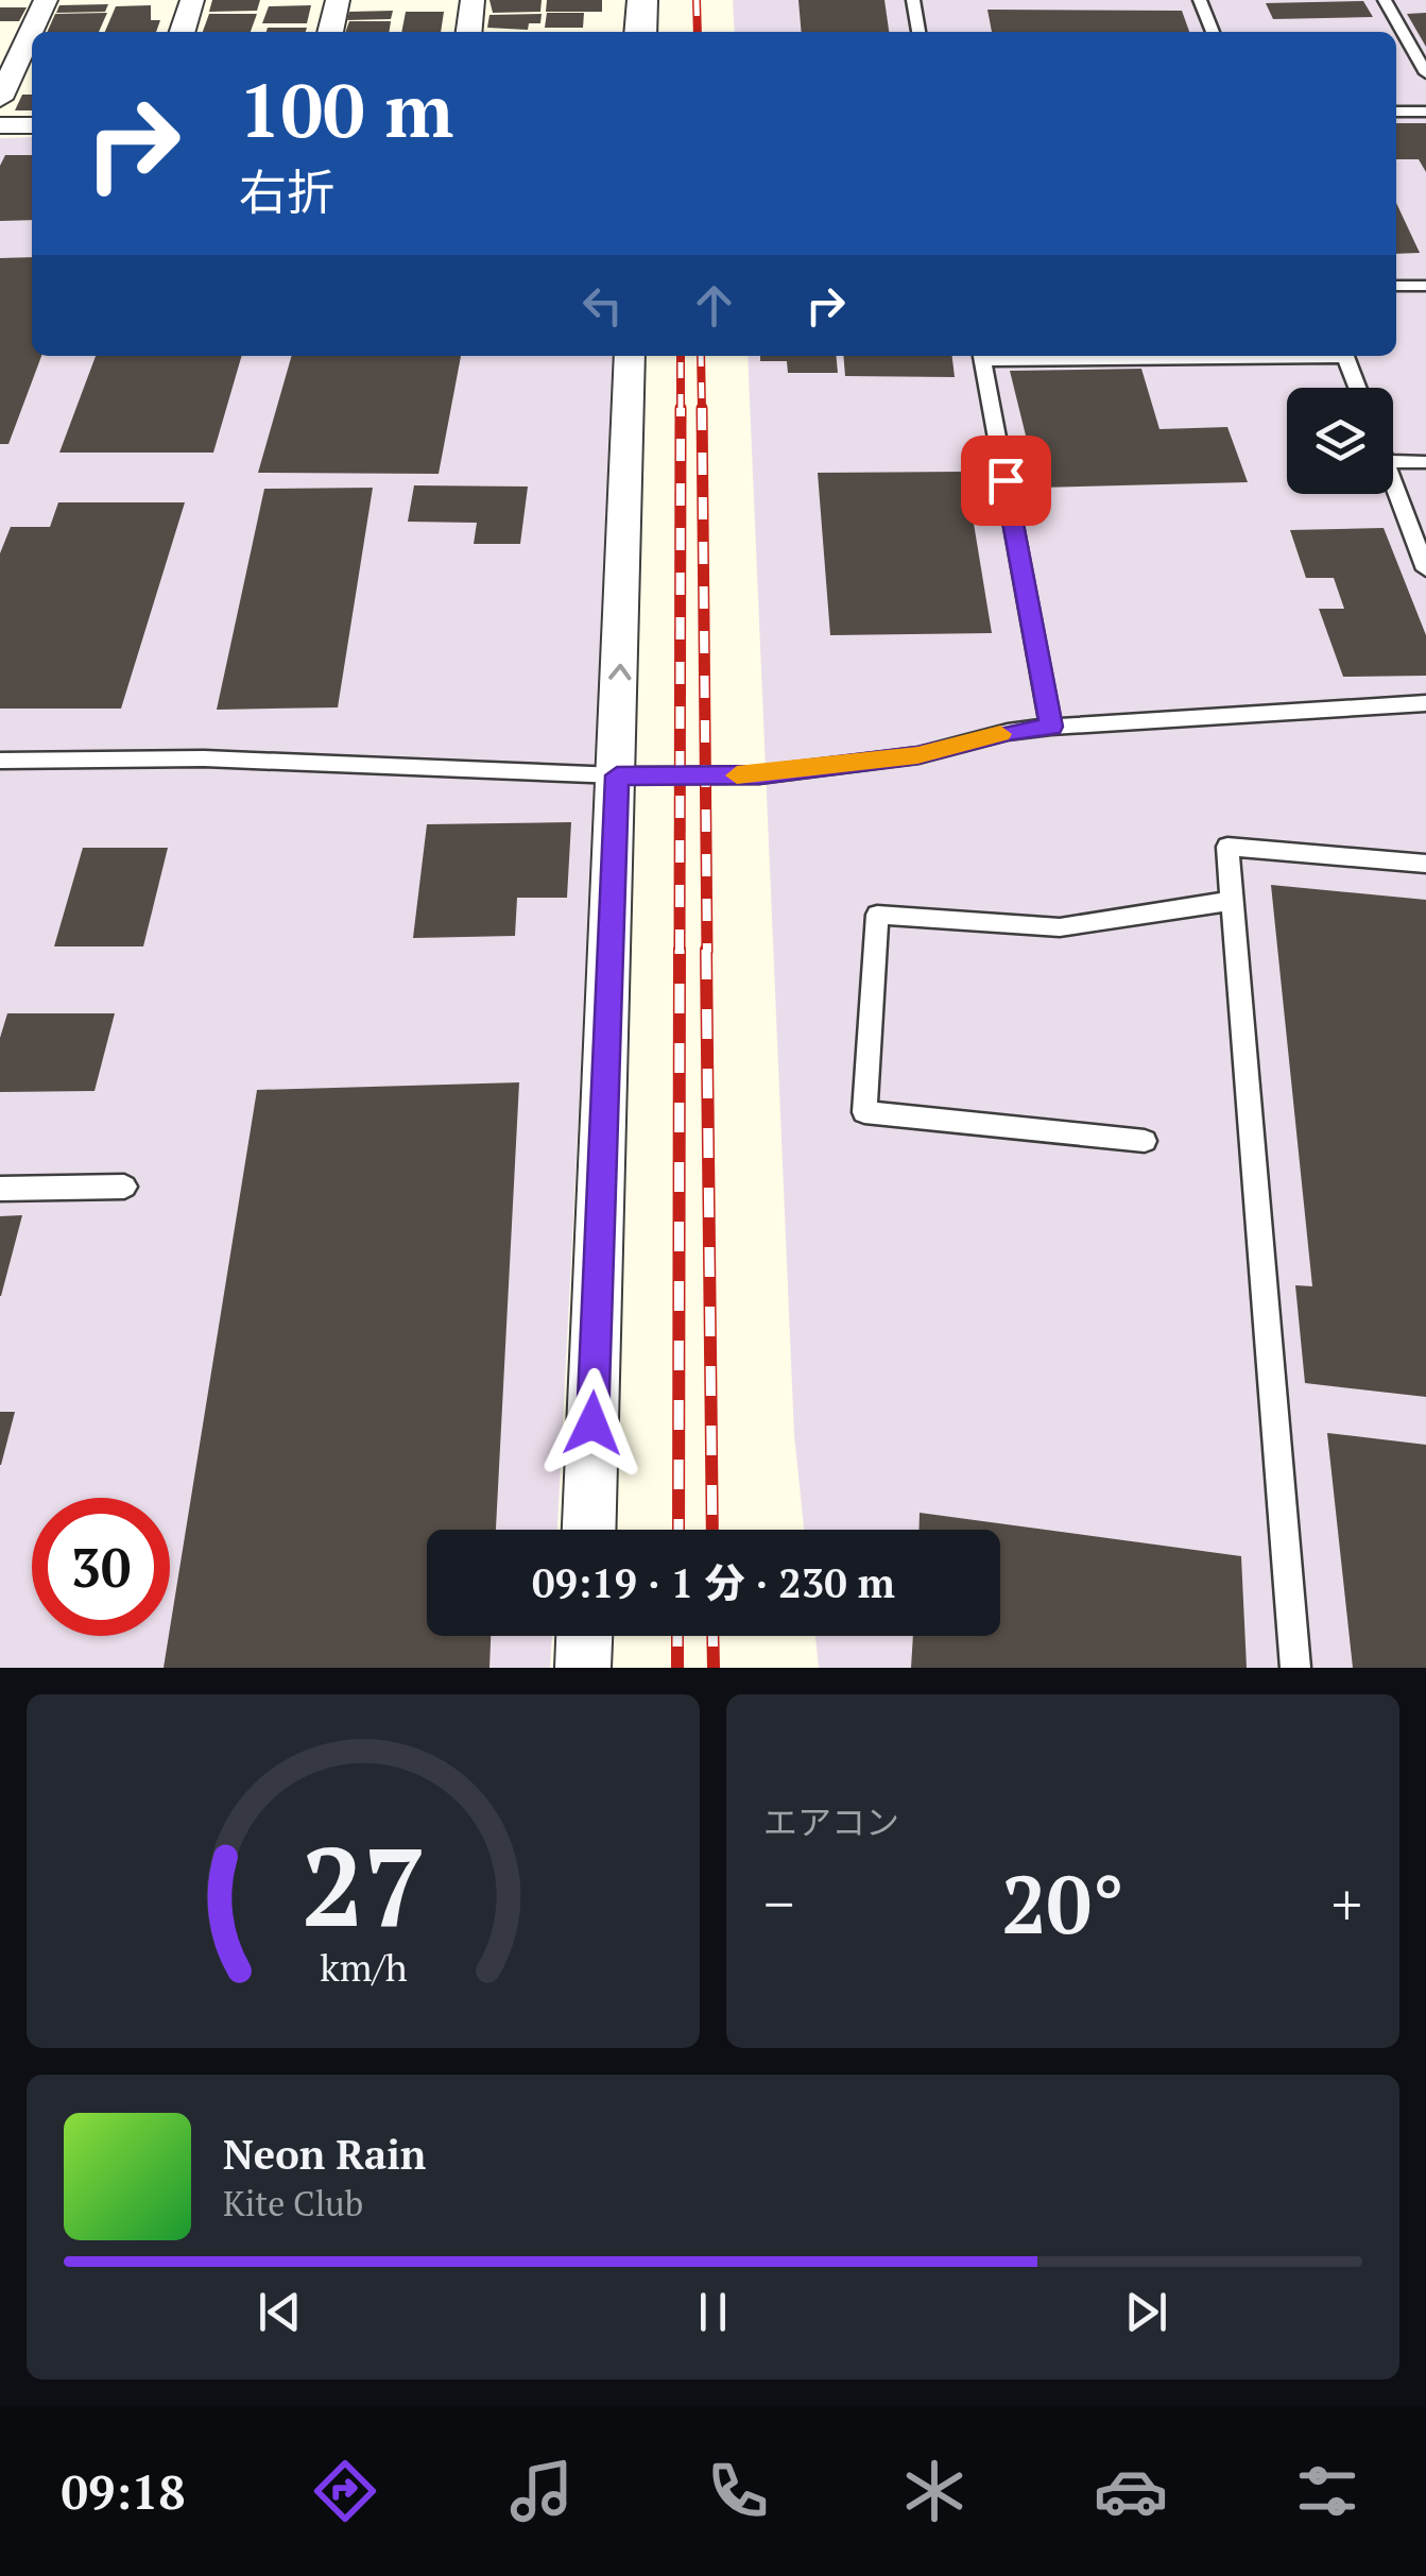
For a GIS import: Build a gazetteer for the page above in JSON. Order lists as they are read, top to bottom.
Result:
{
  "page": {
    "turn": ["100 m", "右折"],
    "limit": "30",
    "trip": "09:19 · 1 分 · 230 m",
    "tile": "エアコン",
    "heat": ["−", "20°", "+"],
    "song": ["Neon Rain", "Kite Club"],
    "tabs": "09:18",
    "gauge": ["27", "km/h"]
  }
}
